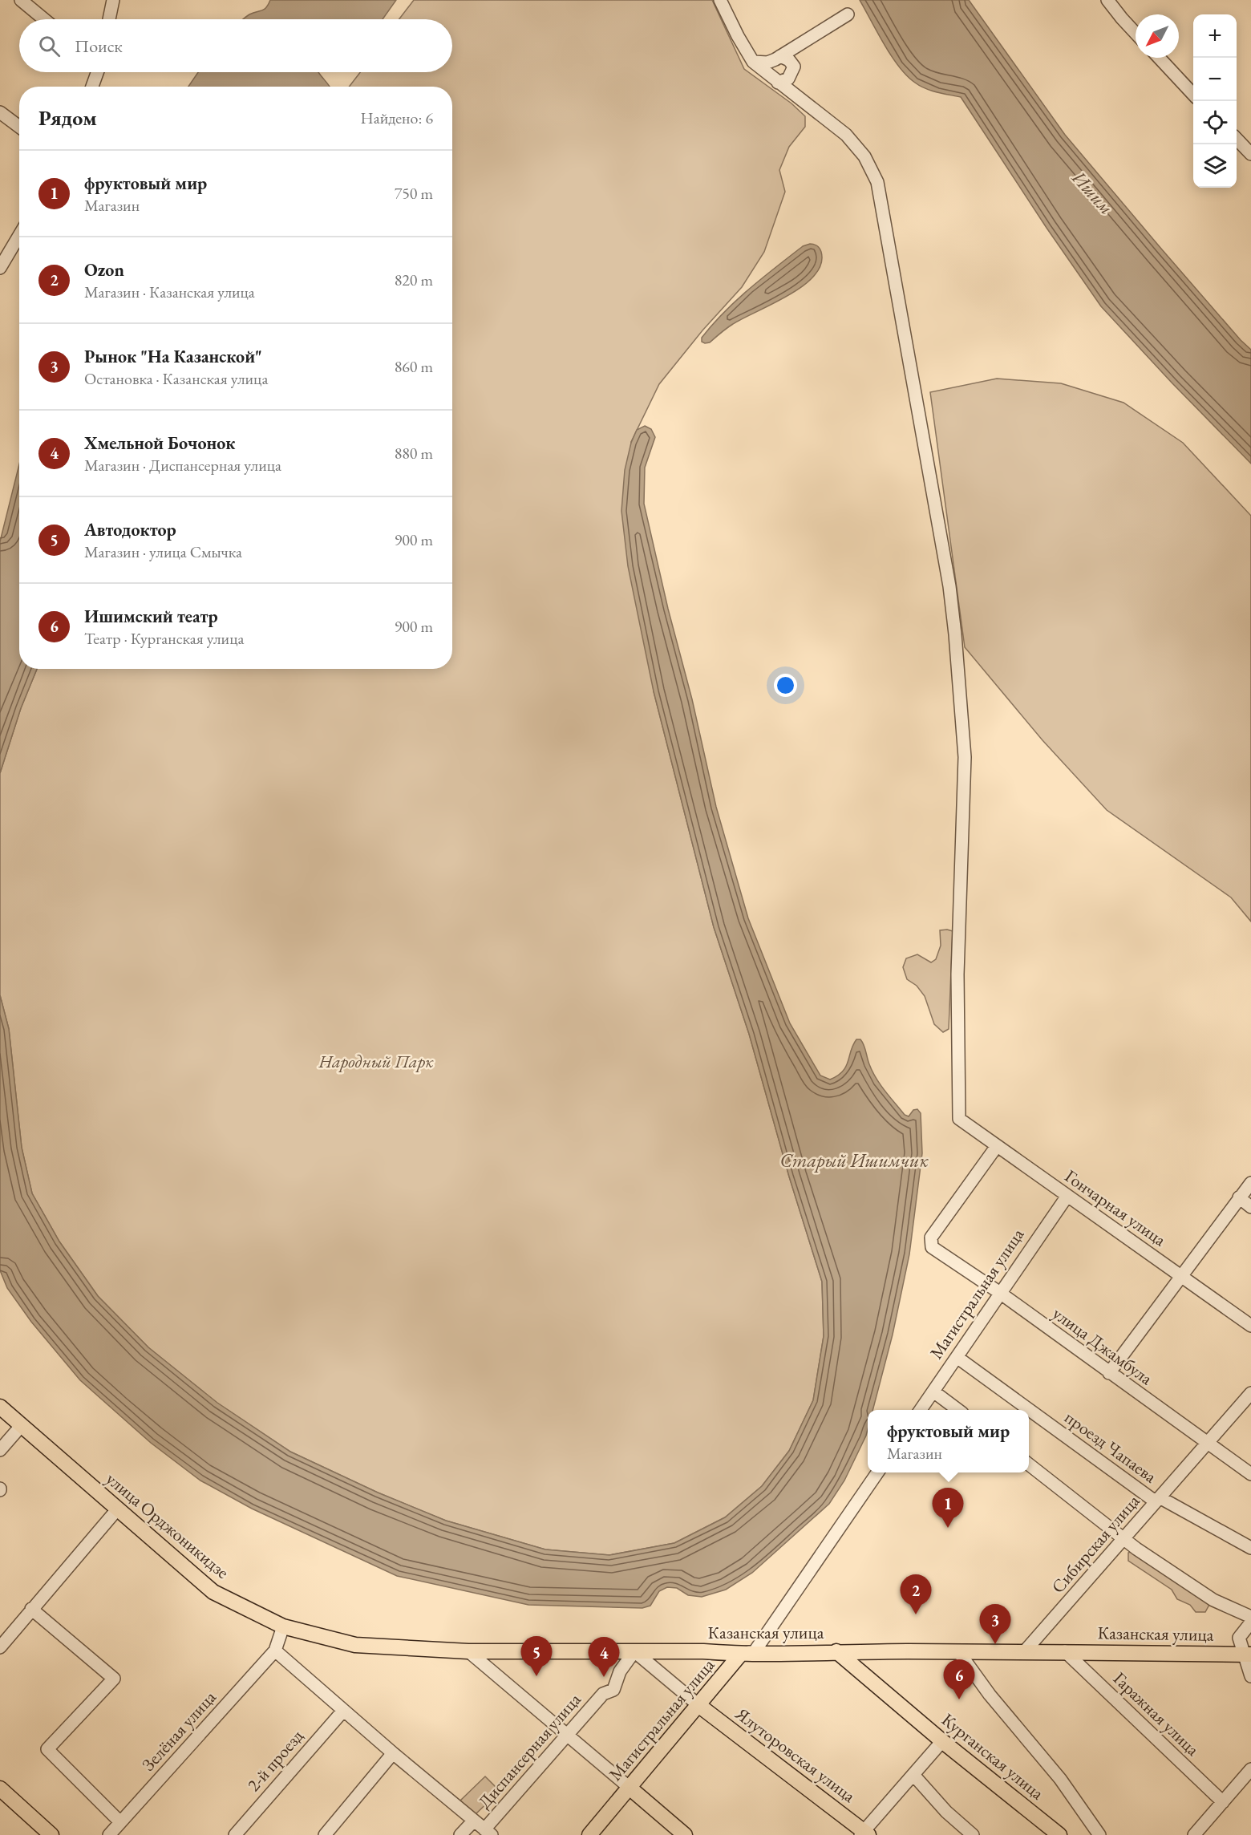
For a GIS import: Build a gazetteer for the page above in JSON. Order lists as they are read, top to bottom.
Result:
{
  "streets": {
    "main road": [
      "Магистральная улица",
      "улица Орджоникидзе",
      "Казанская улица",
      "Ялуторовская улица",
      "Курганская улица"
    ],
    "street": [
      "Гончарная улица",
      "улица Джамбула",
      "проезд Чапаева",
      "Сибирская улица",
      "Гаражная улица",
      "Зелёная улица",
      "Диспансерная улица",
      "2-й проезд"
    ]
  },
  "crossings": [
    ["Гончарная улица", "Магистральная улица"],
    ["Гончарная улица", "улица Джамбула"],
    ["Магистральная улица", "улица Джамбула"],
    ["Магистральная улица", "проезд Чапаева"],
    ["Магистральная улица", "Казанская улица"],
    ["Магистральная улица", "Ялуторовская улица"],
    ["улица Джамбула", "Сибирская улица"],
    ["проезд Чапаева", "Сибирская улица"],
    ["улица Орджоникидзе", "Казанская улица"],
    ["Сибирская улица", "Казанская улица"],
    ["Казанская улица", "Гаражная улица"],
    ["Казанская улица", "Диспансерная улица"],
    ["Казанская улица", "Курганская улица"]
  ],
  "water": ["Ишим", "Старый Ишимчик"],
  "parks": ["Народный Парк"],
  "north": "bottom left",
  "page": {
    "map_buttons": ["+", "−"],
    "search": "Поиск",
    "heading": ["Рядом", "Найдено: 6"],
    "list": [
      {
        "mark": "1",
        "name": "фруктовый мир",
        "note": "Магазин",
        "value": "750 m"
      },
      {
        "mark": "2",
        "name": "Ozon",
        "note": "Магазин · Казанская улица",
        "value": "820 m"
      },
      {
        "mark": "3",
        "name": "Рынок \"На Казанской\"",
        "note": "Остановка · Казанская улица",
        "value": "860 m"
      },
      {
        "mark": "4",
        "name": "Хмельной Бочонок",
        "note": "Магазин · Диспансерная улица",
        "value": "880 m"
      },
      {
        "mark": "5",
        "name": "Автодоктор",
        "note": "Магазин · улица Смычка",
        "value": "900 m"
      },
      {
        "mark": "6",
        "name": "Ишимский театр",
        "note": "Театр · Курганская улица",
        "value": "900 m"
      }
    ],
    "popup": ["фруктовый мир", "Магазин"],
    "pins": [
      "1",
      "2",
      "3",
      "5",
      "4",
      "6"
    ]
  }
}
